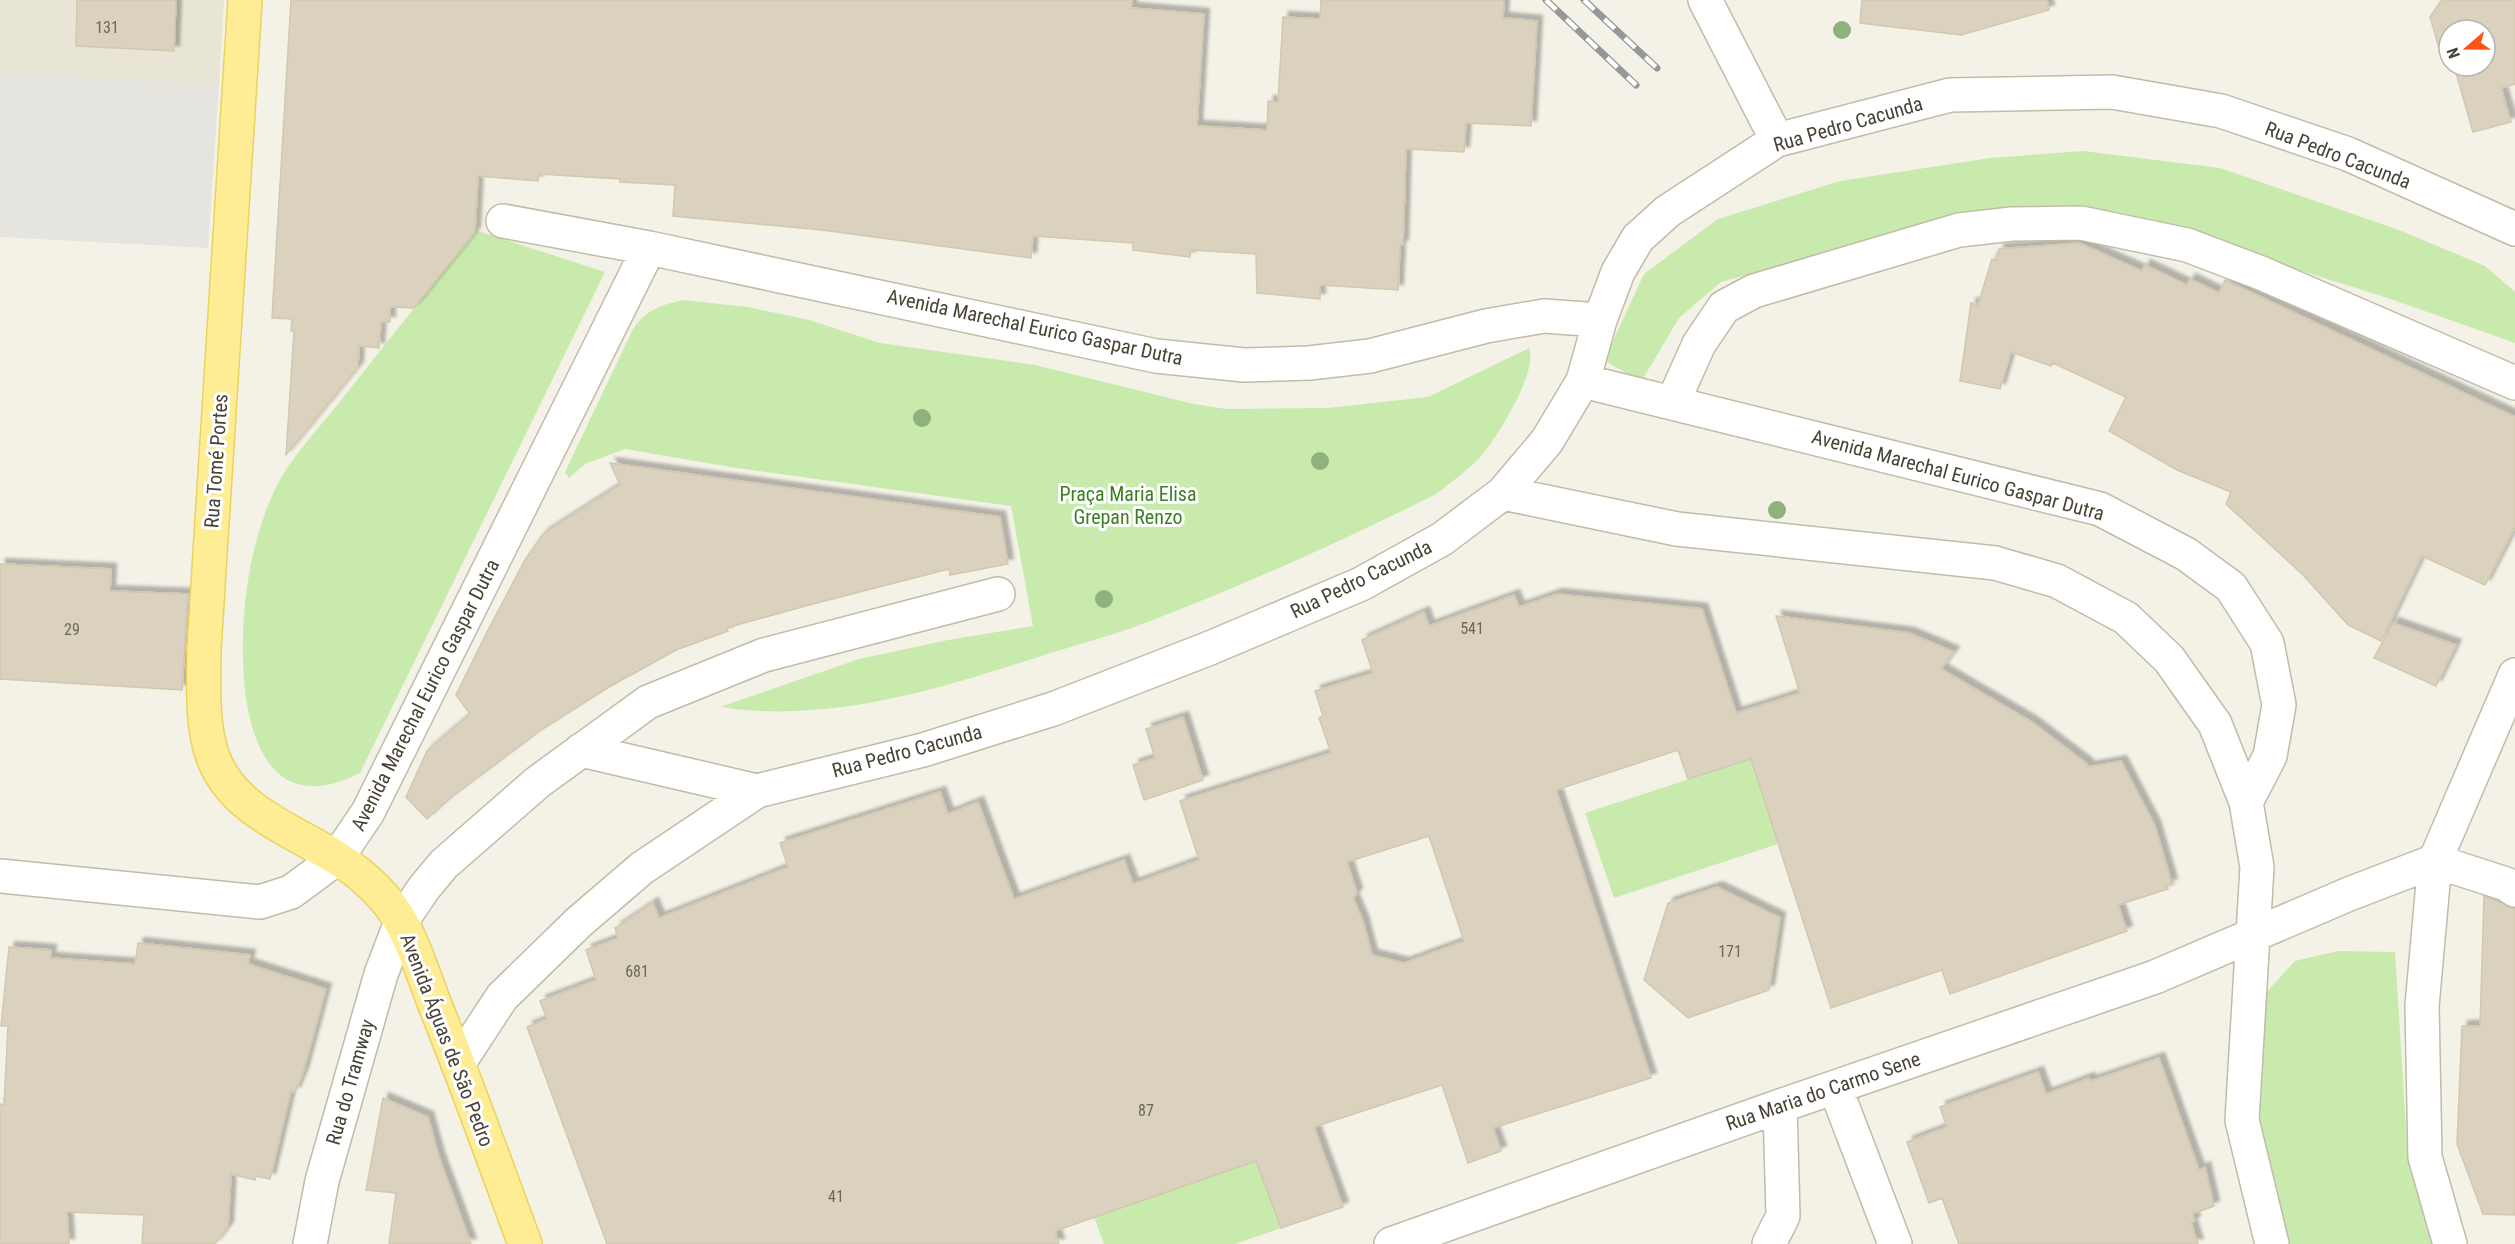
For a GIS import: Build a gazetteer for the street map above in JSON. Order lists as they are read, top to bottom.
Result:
{
  "streets": {
    "main road": ["Rua Tomé Portes", "Avenida Águas de São Pedro"],
    "street": [
      "Rua Pedro Cacunda",
      "Avenida Marechal Eurico Gaspar Dutra",
      "Rua do Tramway",
      "Rua Maria do Carmo Sene"
    ]
  },
  "crossings": [
    ["Rua Pedro Cacunda", "Avenida Marechal Eurico Gaspar Dutra"],
    ["Rua Pedro Cacunda", "Avenida Águas de São Pedro"],
    ["Avenida Marechal Eurico Gaspar Dutra", "Rua Tomé Portes"],
    ["Avenida Marechal Eurico Gaspar Dutra", "Avenida Águas de São Pedro"],
    ["Rua Tomé Portes", "Avenida Águas de São Pedro"],
    ["Avenida Águas de São Pedro", "Rua do Tramway"]
  ],
  "parks": ["Praça Maria Elisa Grepan Renzo"],
  "house_numbers": [
    "131",
    "541",
    "29",
    "171",
    "681",
    "87",
    "41"
  ],
  "north": "left"
}
